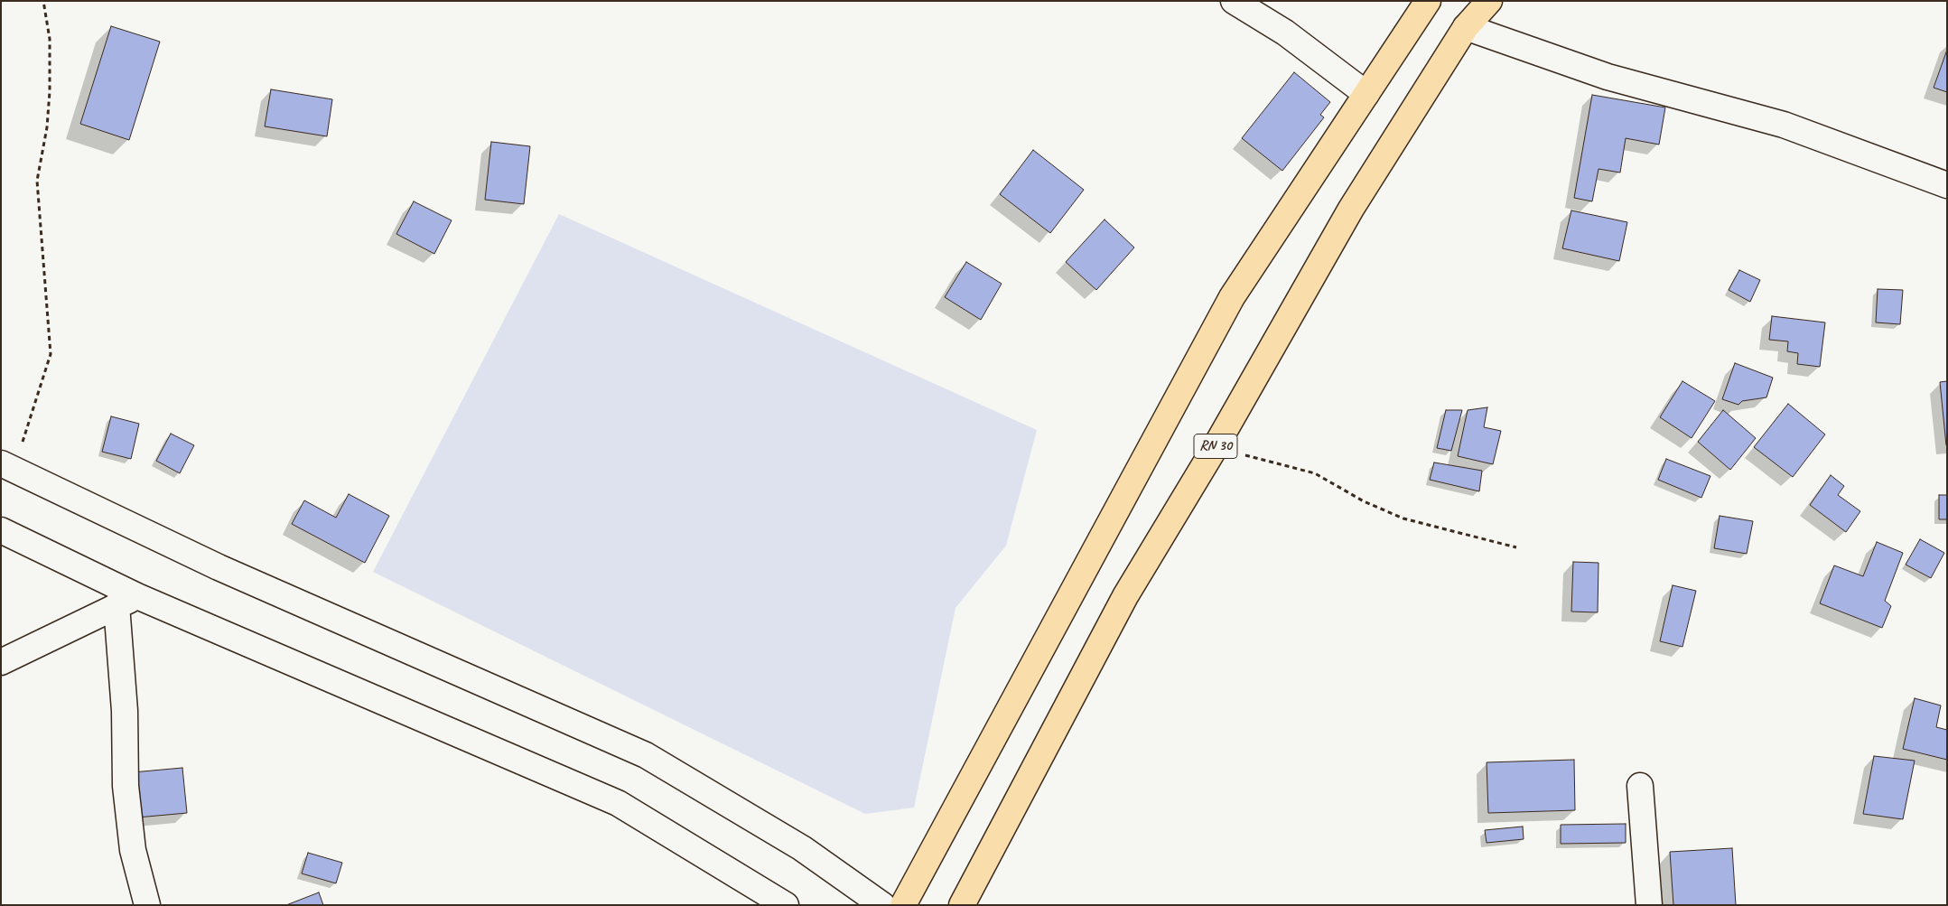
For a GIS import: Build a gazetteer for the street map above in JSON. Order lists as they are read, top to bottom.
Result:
{
  "streets": {
    "main road": ["RN 30"]
  }
}
